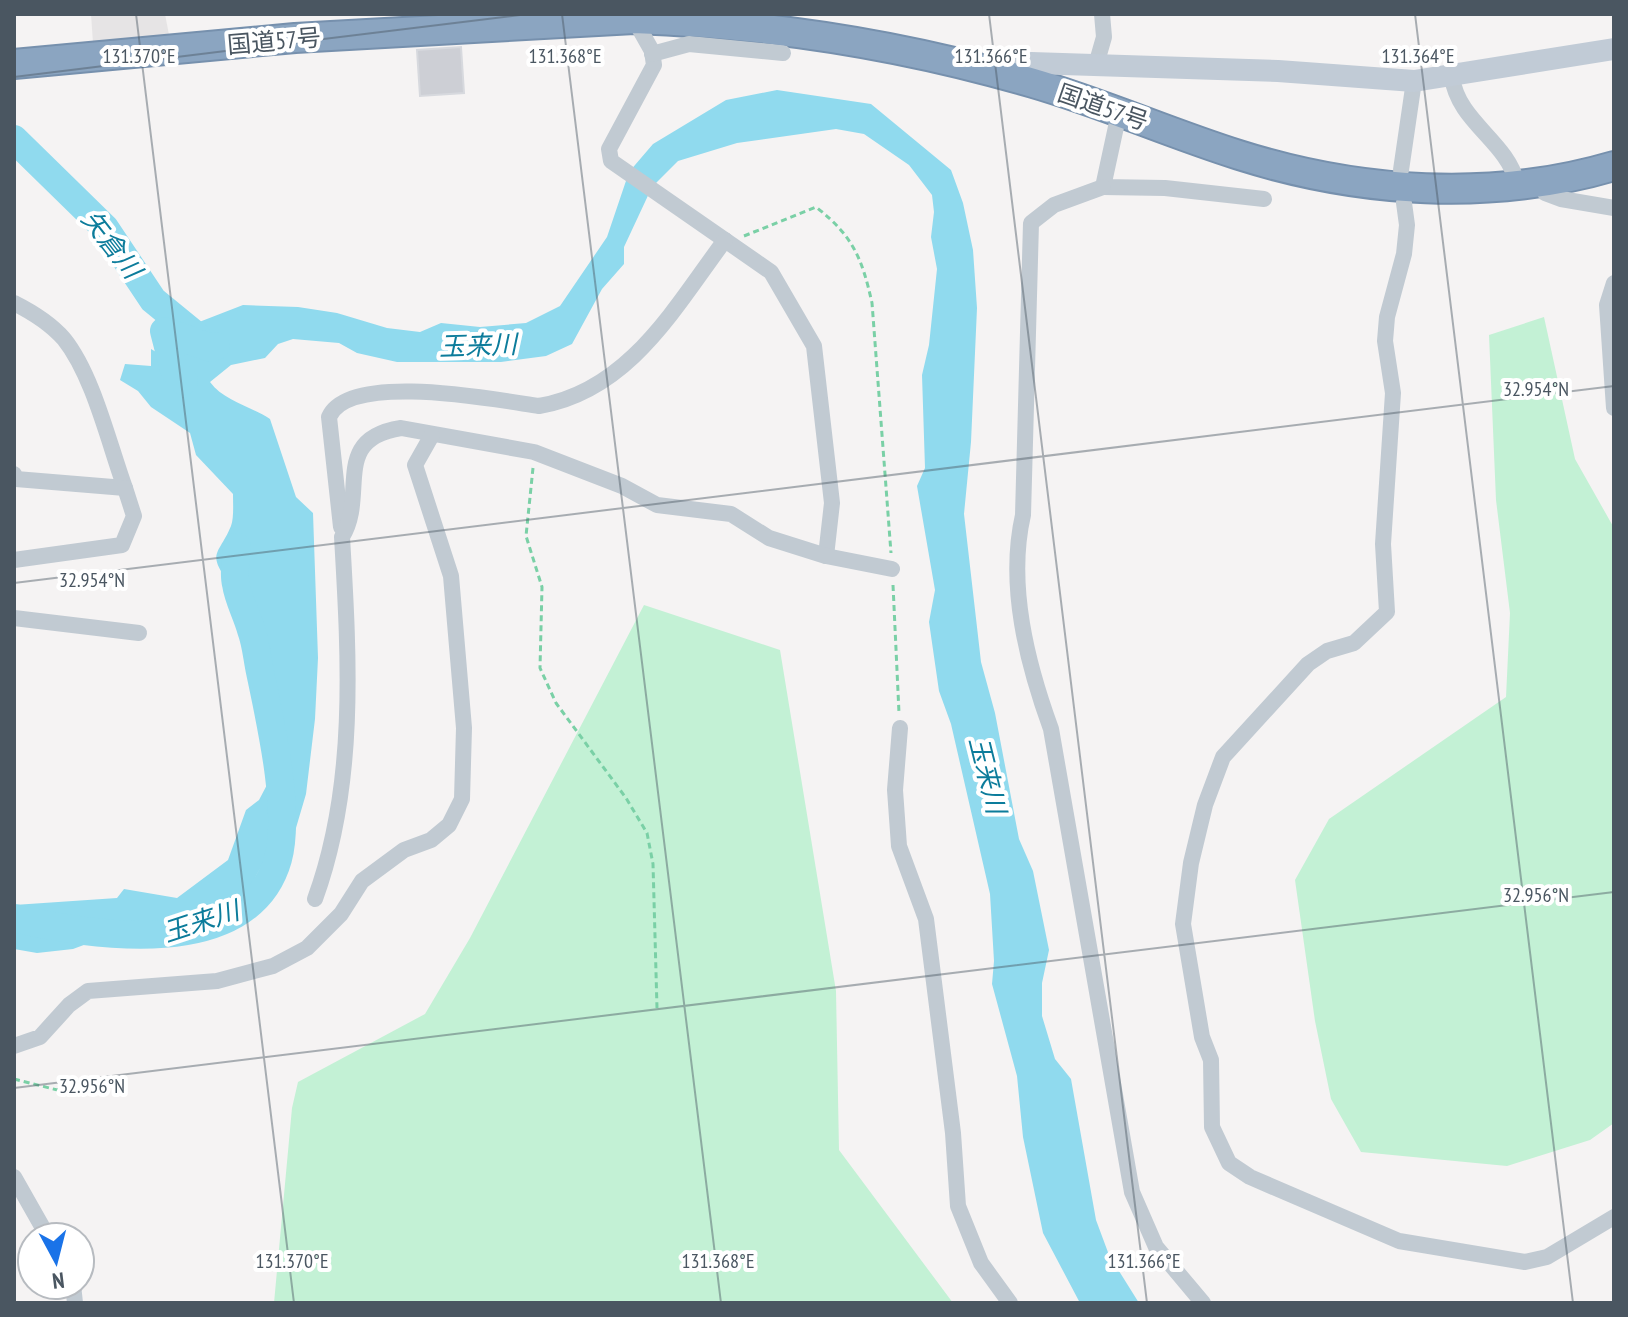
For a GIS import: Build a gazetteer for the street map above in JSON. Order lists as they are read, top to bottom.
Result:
{
  "streets": {
    "highway": ["国道57号"]
  },
  "water": ["矢倉川", "玉来川"],
  "north": "bottom",
  "coordinates": [
    "131.370°E",
    "131.368°E",
    "131.366°E",
    "131.364°E",
    "32.954°N",
    "32.956°N"
  ]
}
